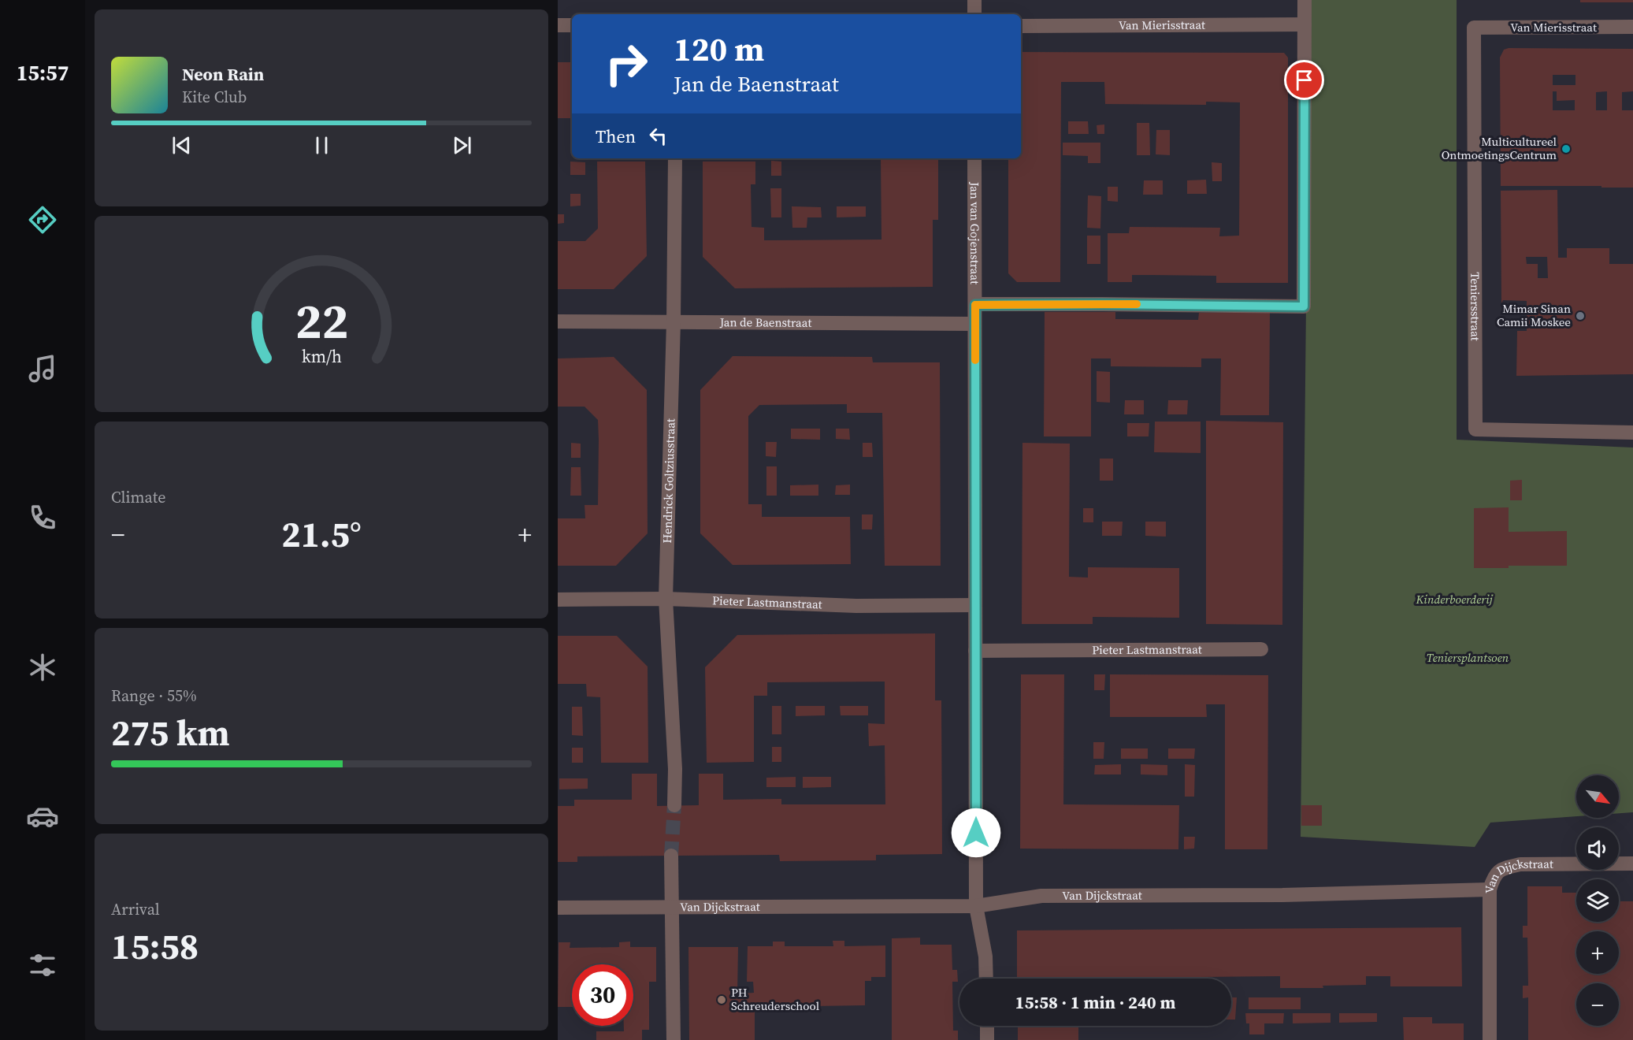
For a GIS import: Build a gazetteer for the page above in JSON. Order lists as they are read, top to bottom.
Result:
{
  "streets": {
    "street": [
      "Van Mierisstraat",
      "Jan van Gojenstraat",
      "Teniersstraat",
      "Jan de Baenstraat",
      "Hendrick Goltziusstraat",
      "Pieter Lastmanstraat",
      "Van Dijckstraat"
    ]
  },
  "crossings": [
    ["Van Mierisstraat", "Teniersstraat"],
    ["Jan van Gojenstraat", "Jan de Baenstraat"],
    ["Jan van Gojenstraat", "Pieter Lastmanstraat"],
    ["Jan van Gojenstraat", "Van Dijckstraat"],
    ["Jan de Baenstraat", "Hendrick Goltziusstraat"],
    ["Hendrick Goltziusstraat", "Pieter Lastmanstraat"]
  ],
  "parks": ["Kinderboerderij", "Teniersplantsoen"],
  "places": ["Multicultureel OntmoetingsCentrum", "Mimar Sinan Camii Moskee", "PH Schreuderschool"],
  "north": "bottom right",
  "page": {
    "tabs": "15:57",
    "turn": ["120 m", "Jan de Baenstraat"],
    "song": ["Neon Rain", "Kite Club"],
    "then": "Then",
    "tile": [
      "Climate",
      ["Range · 55%", "275 km"],
      ["Arrival", "15:58"]
    ],
    "heat": ["−", "21.5°", "+"],
    "map_buttons": ["+", "−"],
    "limit": "30",
    "trip": "15:58 · 1 min · 240 m",
    "gauge": ["22", "km/h"]
  }
}
